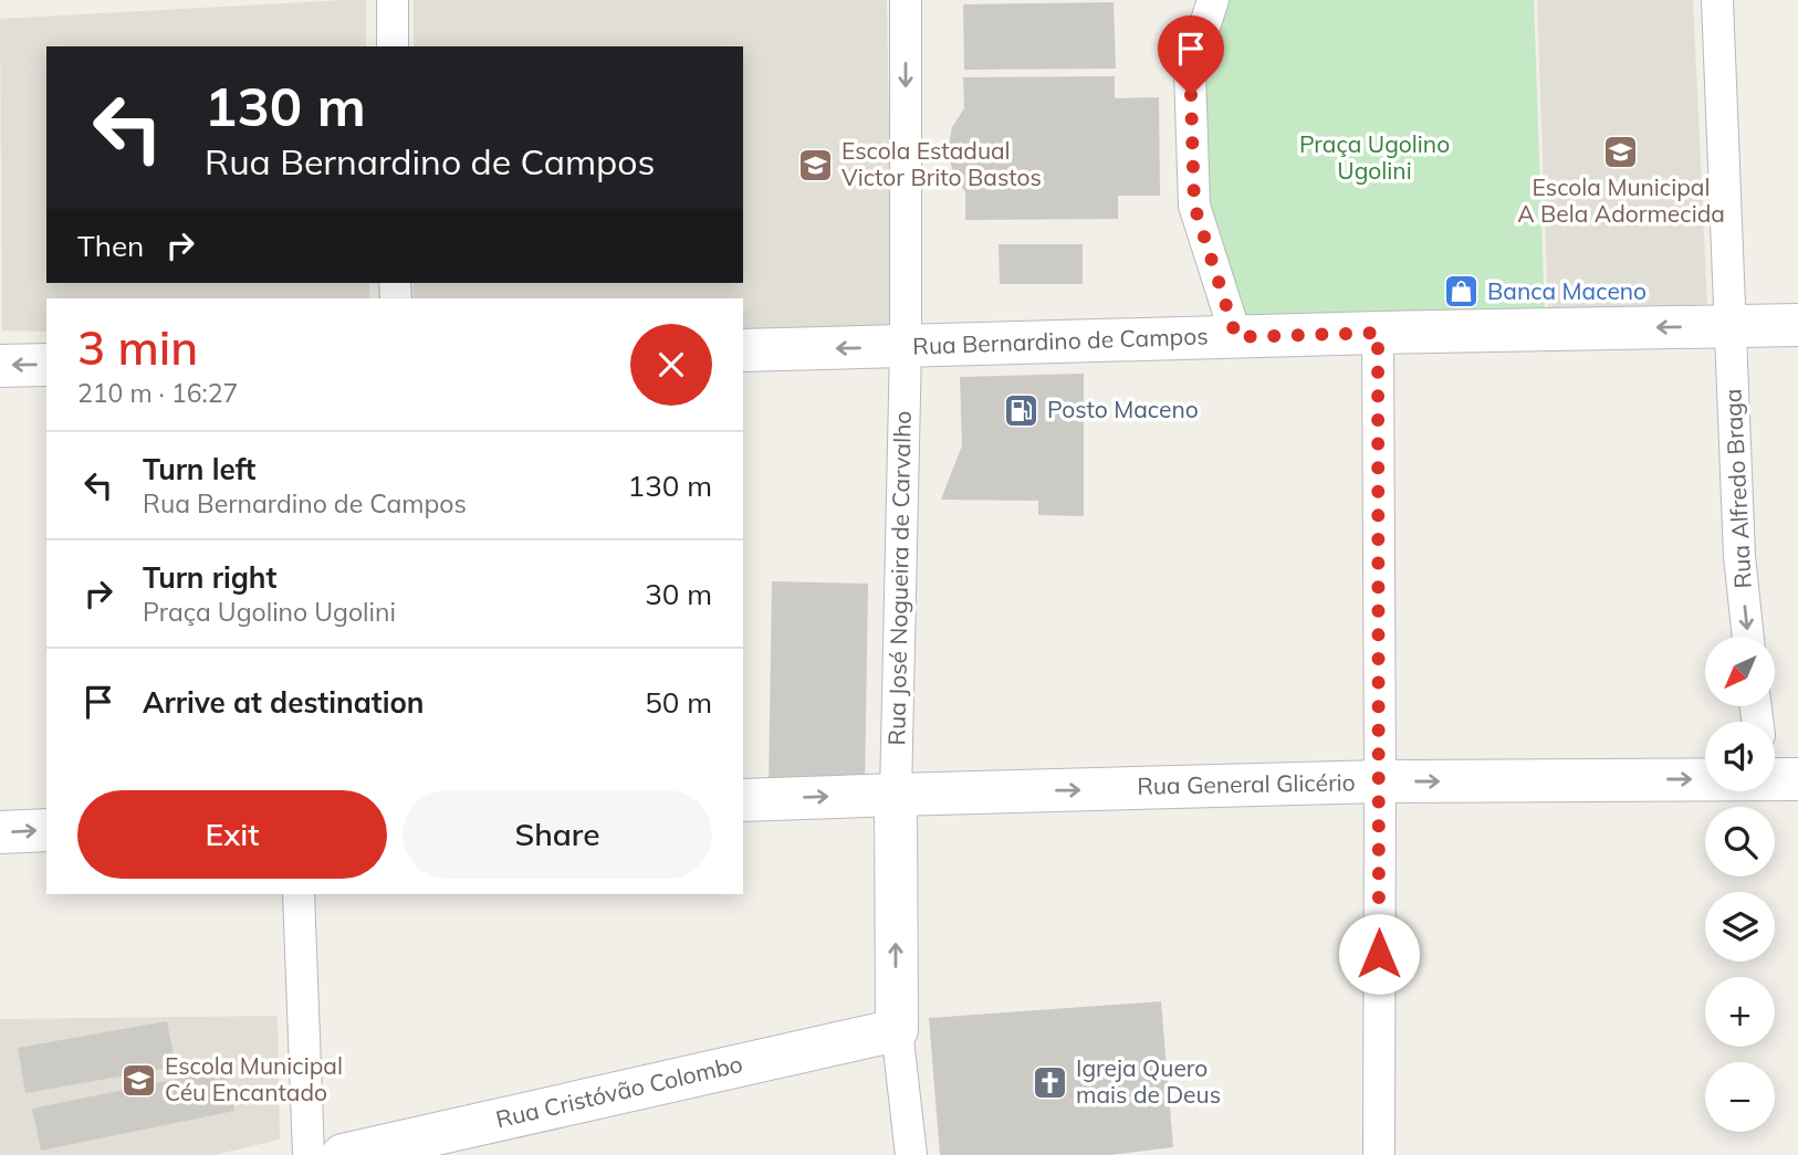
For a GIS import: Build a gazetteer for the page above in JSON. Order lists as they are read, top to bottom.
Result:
{
  "streets": {
    "main road": [
      "Rua Bernardino de Campos",
      "Rua José Nogueira de Carvalho",
      "Rua General Glicério",
      "Rua Cristóvão Colombo"
    ],
    "street": ["Rua Alfredo Braga"]
  },
  "crossings": [
    ["Rua Bernardino de Campos", "Rua Alfredo Braga"],
    ["Rua Bernardino de Campos", "Rua José Nogueira de Carvalho"],
    ["Rua José Nogueira de Carvalho", "Rua General Glicério"],
    ["Rua José Nogueira de Carvalho", "Rua Cristóvão Colombo"]
  ],
  "one_way": ["Rua Bernardino de Campos", "Rua Alfredo Braga", "Rua General Glicério"],
  "parks": ["Praça Ugolino Ugolini"],
  "places": {
    "school or university": ["Escola Municipal A Bela Adormecida", "Escola Estadual Victor Brito Bastos", "Escola Municipal Céu Encantado"],
    "shop": ["Banca Maceno"],
    "fuel station": ["Posto Maceno"],
    "church": ["Igreja Quero mais de Deus"]
  },
  "north": "bottom left",
  "page": {
    "turn": ["130 m", "Rua Bernardino de Campos"],
    "then": "Then",
    "heading": ["3 min", "210 m · 16:27"],
    "list": [
      {
        "name": "Turn left",
        "note": "Rua Bernardino de Campos",
        "value": "130 m"
      },
      {
        "name": "Turn right",
        "note": "Praça Ugolino Ugolini",
        "value": "30 m"
      },
      {
        "name": "Arrive at destination",
        "value": "50 m"
      }
    ],
    "map_buttons": ["+", "−"],
    "buttons": ["Exit", "Share"]
  }
}
